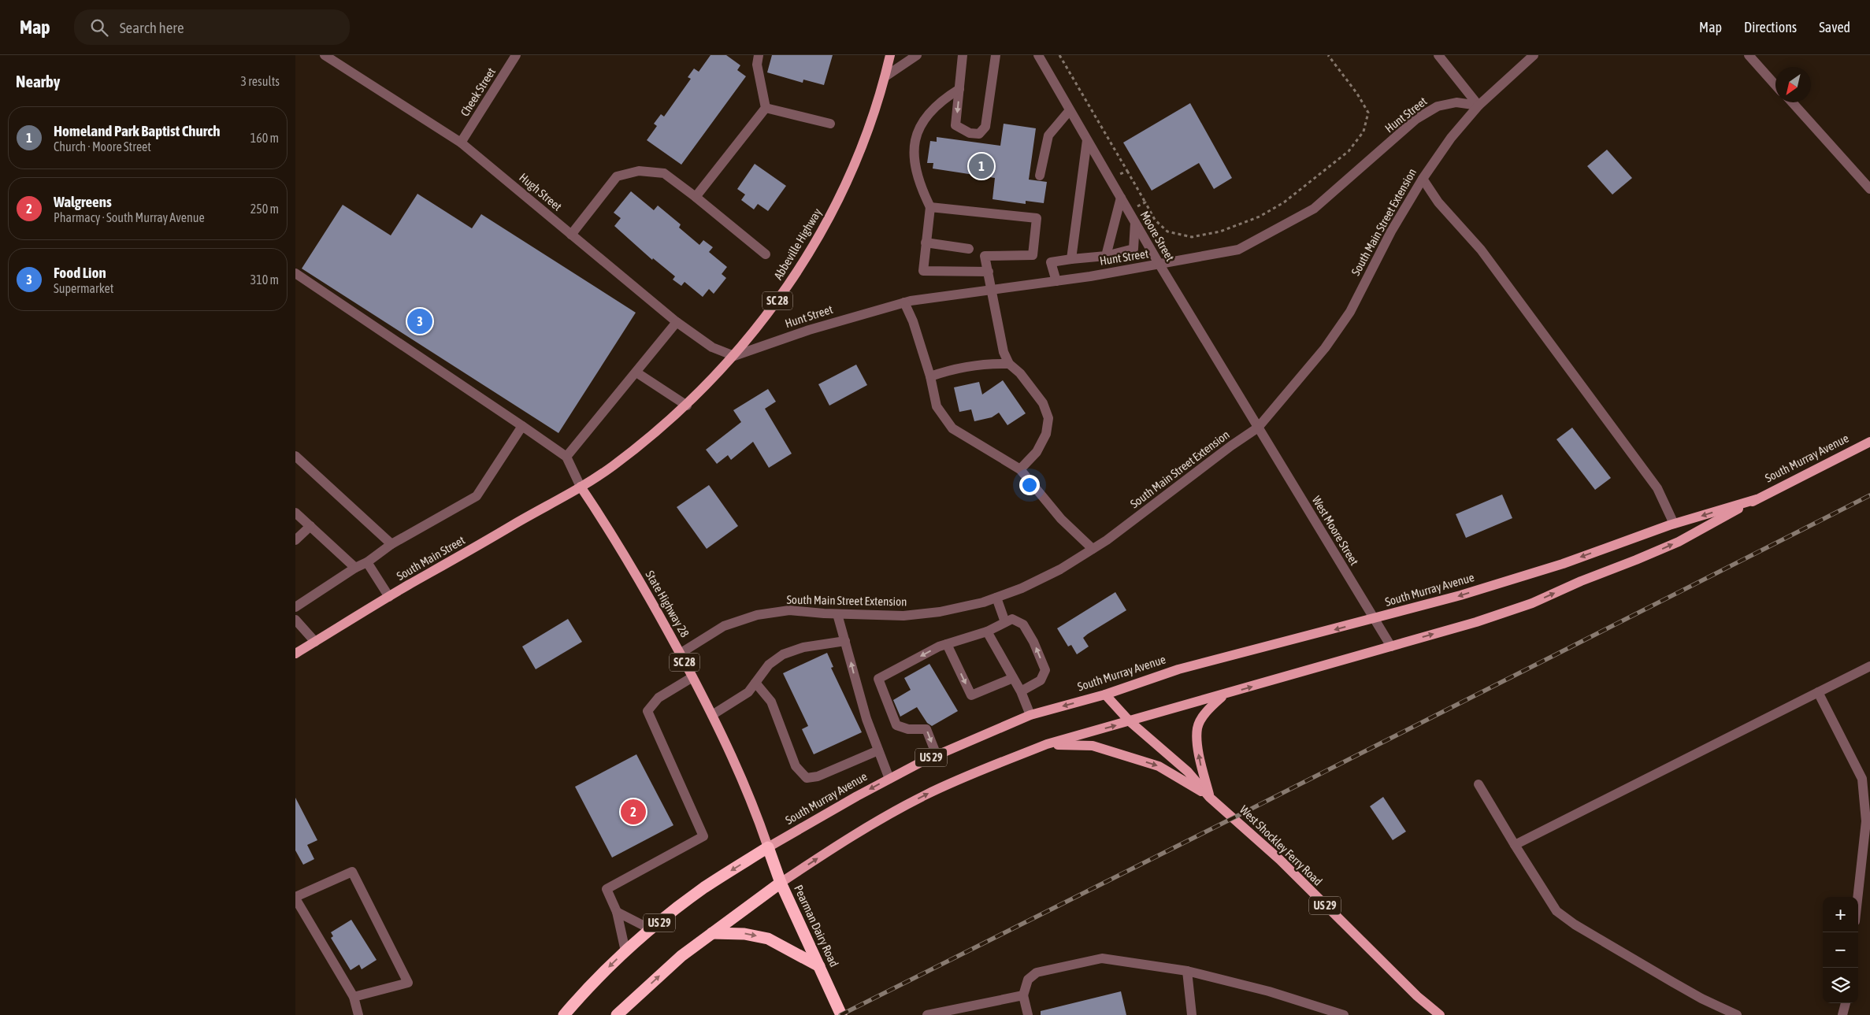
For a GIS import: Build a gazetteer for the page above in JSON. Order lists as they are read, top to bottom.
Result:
{
  "streets": {
    "highway": [
      "SC 28",
      "South Murray Avenue",
      "US 29",
      "Pearman Dairy Road"
    ],
    "main road": [
      "Abbeville Highway",
      "South Main Street",
      "State Highway 28",
      "West Shockley Ferry Road"
    ],
    "street": [
      "Cheek Street",
      "Hunt Street",
      "Hugh Street",
      "South Main Street Extension",
      "Moore Street",
      "West Moore Street"
    ]
  },
  "crossings": [
    ["Cheek Street", "Hugh Street"],
    ["Hunt Street", "Hugh Street"],
    ["Hunt Street", "South Main Street Extension"],
    ["Hunt Street", "Moore Street"],
    ["Hunt Street", "Abbeville Highway"],
    ["Hugh Street", "Abbeville Highway"],
    ["South Main Street Extension", "Moore Street"],
    ["South Main Street Extension", "West Moore Street"],
    ["South Main Street Extension", "State Highway 28"],
    ["Moore Street", "West Moore Street"],
    ["Abbeville Highway", "South Main Street"],
    ["Abbeville Highway", "State Highway 28"],
    ["South Murray Avenue", "West Moore Street"],
    ["South Murray Avenue", "State Highway 28"],
    ["South Murray Avenue", "US 29"],
    ["South Murray Avenue", "West Shockley Ferry Road"],
    ["South Murray Avenue", "Pearman Dairy Road"],
    ["South Main Street", "State Highway 28"],
    ["State Highway 28", "Pearman Dairy Road"],
    ["US 29", "West Shockley Ferry Road"]
  ],
  "north": "bottom left",
  "page": {
    "header": "Map",
    "search": "Search here",
    "nav": ["Map", "Directions", "Saved"],
    "heading": ["Nearby", "3 results"],
    "list": [
      {
        "mark": "1",
        "name": "Homeland Park Baptist Church",
        "note": "Church · Moore Street",
        "value": "160 m"
      },
      {
        "mark": "2",
        "name": "Walgreens",
        "note": "Pharmacy · South Murray Avenue",
        "value": "250 m"
      },
      {
        "mark": "3",
        "name": "Food Lion",
        "note": "Supermarket",
        "value": "310 m"
      }
    ],
    "pins": ["1", "3", "2"],
    "map_buttons": ["+", "−"]
  }
}
